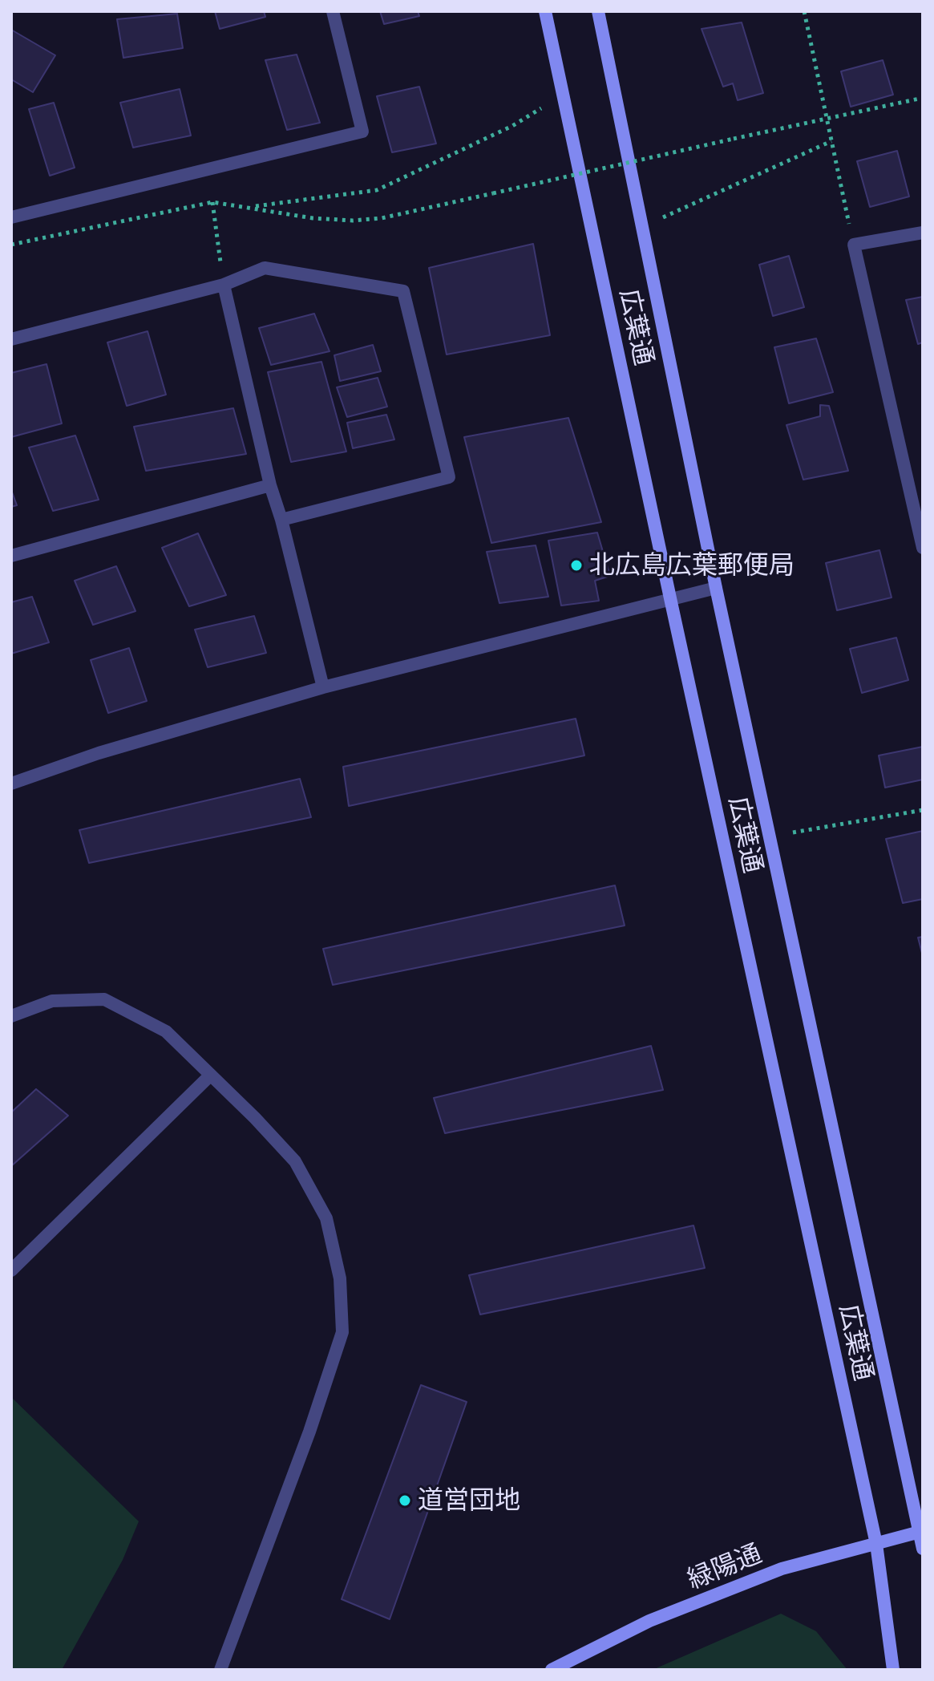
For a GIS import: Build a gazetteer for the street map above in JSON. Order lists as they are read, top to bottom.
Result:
{
  "streets": {
    "street": ["広葉通", "緑陽通"]
  },
  "crossings": [
    ["広葉通", "緑陽通"]
  ],
  "places": ["北広島広葉郵便局", "道営団地"]
}
